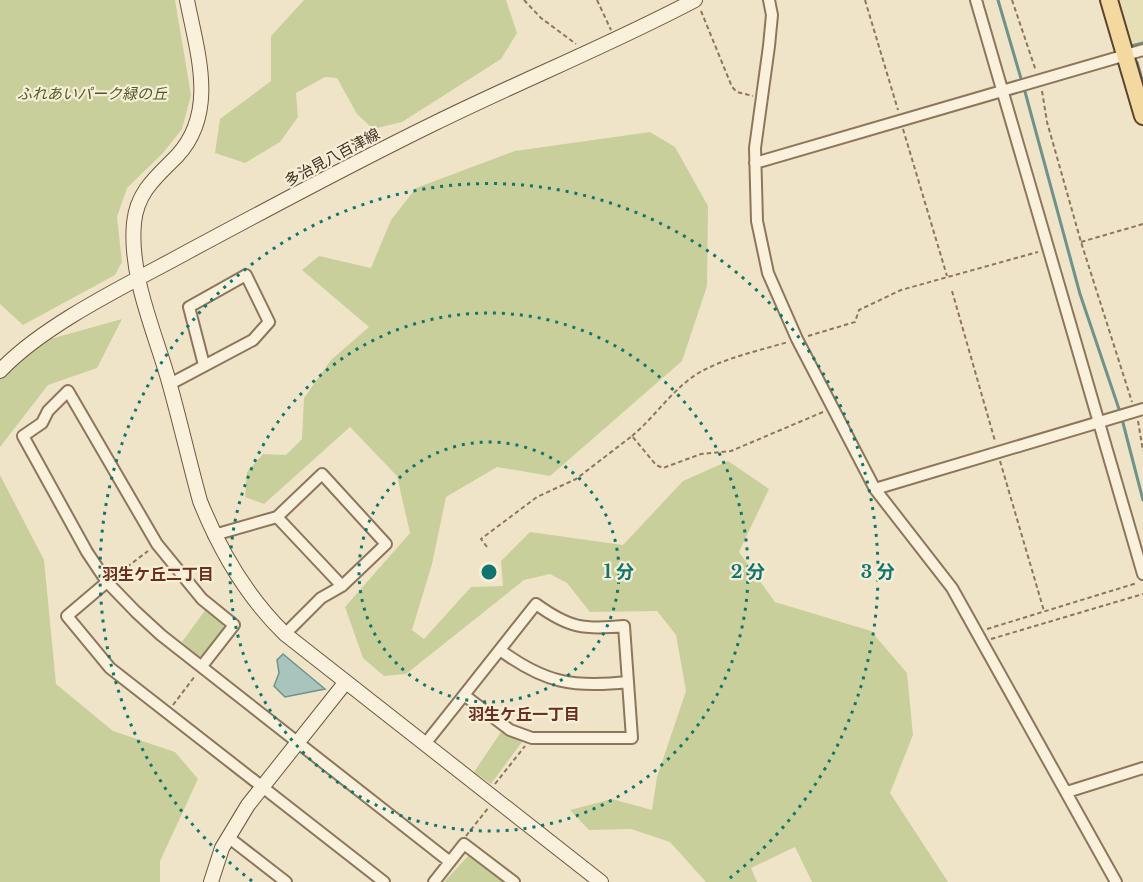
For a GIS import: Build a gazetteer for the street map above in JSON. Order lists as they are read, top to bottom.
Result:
{
  "streets": {
    "street": ["多治見八百津線"]
  },
  "districts": ["羽生ケ丘二丁目", "羽生ケ丘一丁目"],
  "parks": ["ふれあいパーク緑の丘"],
  "rings": ["1 分", "2 分", "3 分"]
}
